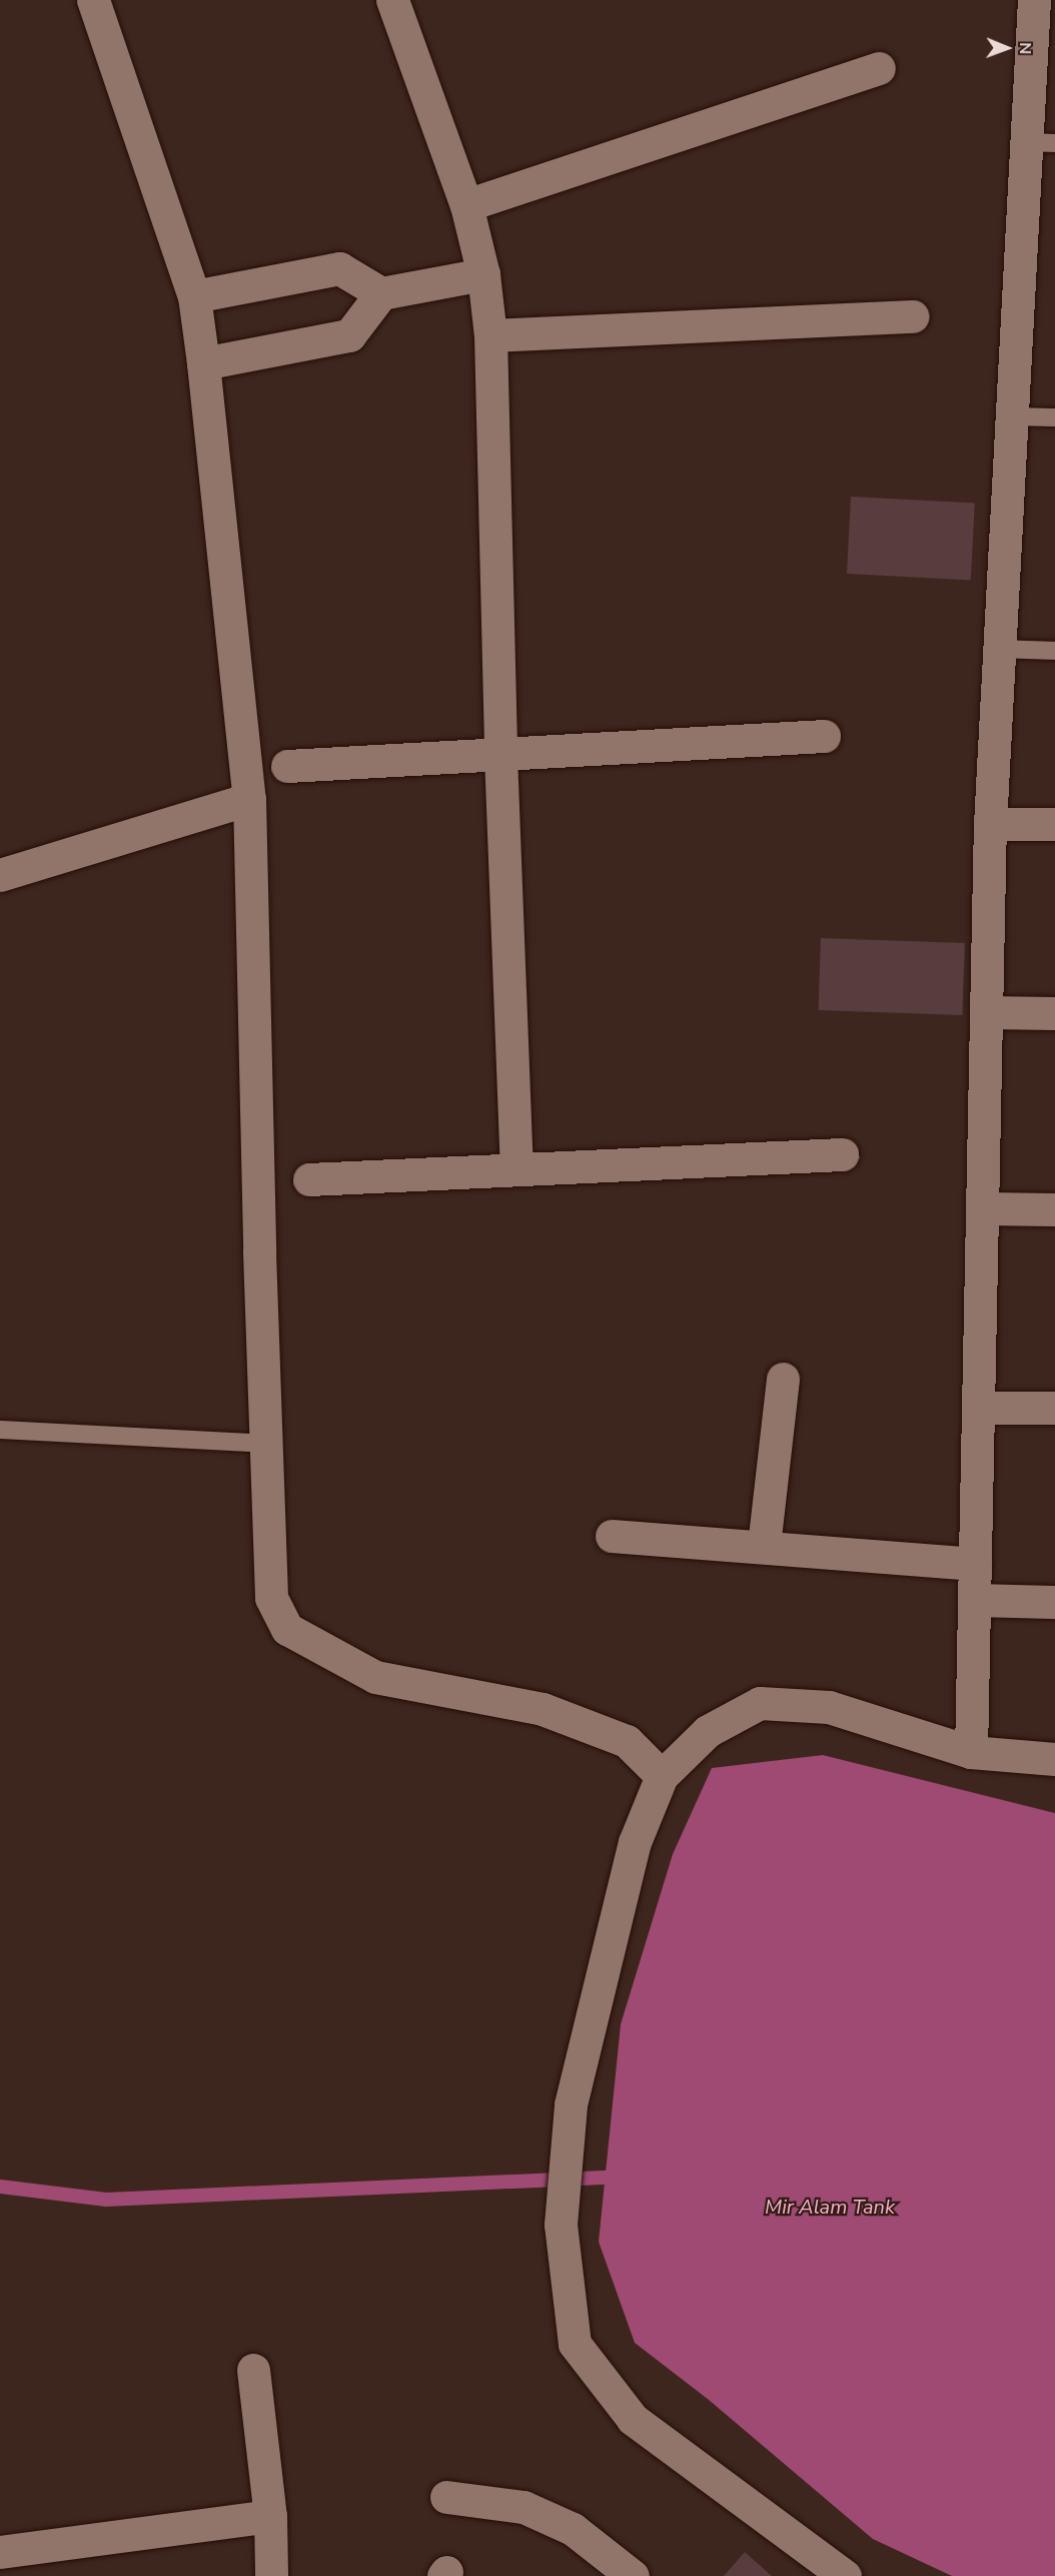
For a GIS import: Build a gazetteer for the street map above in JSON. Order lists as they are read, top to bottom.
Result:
{
  "water": ["Mir Alam Tank"],
  "north": "right"
}
